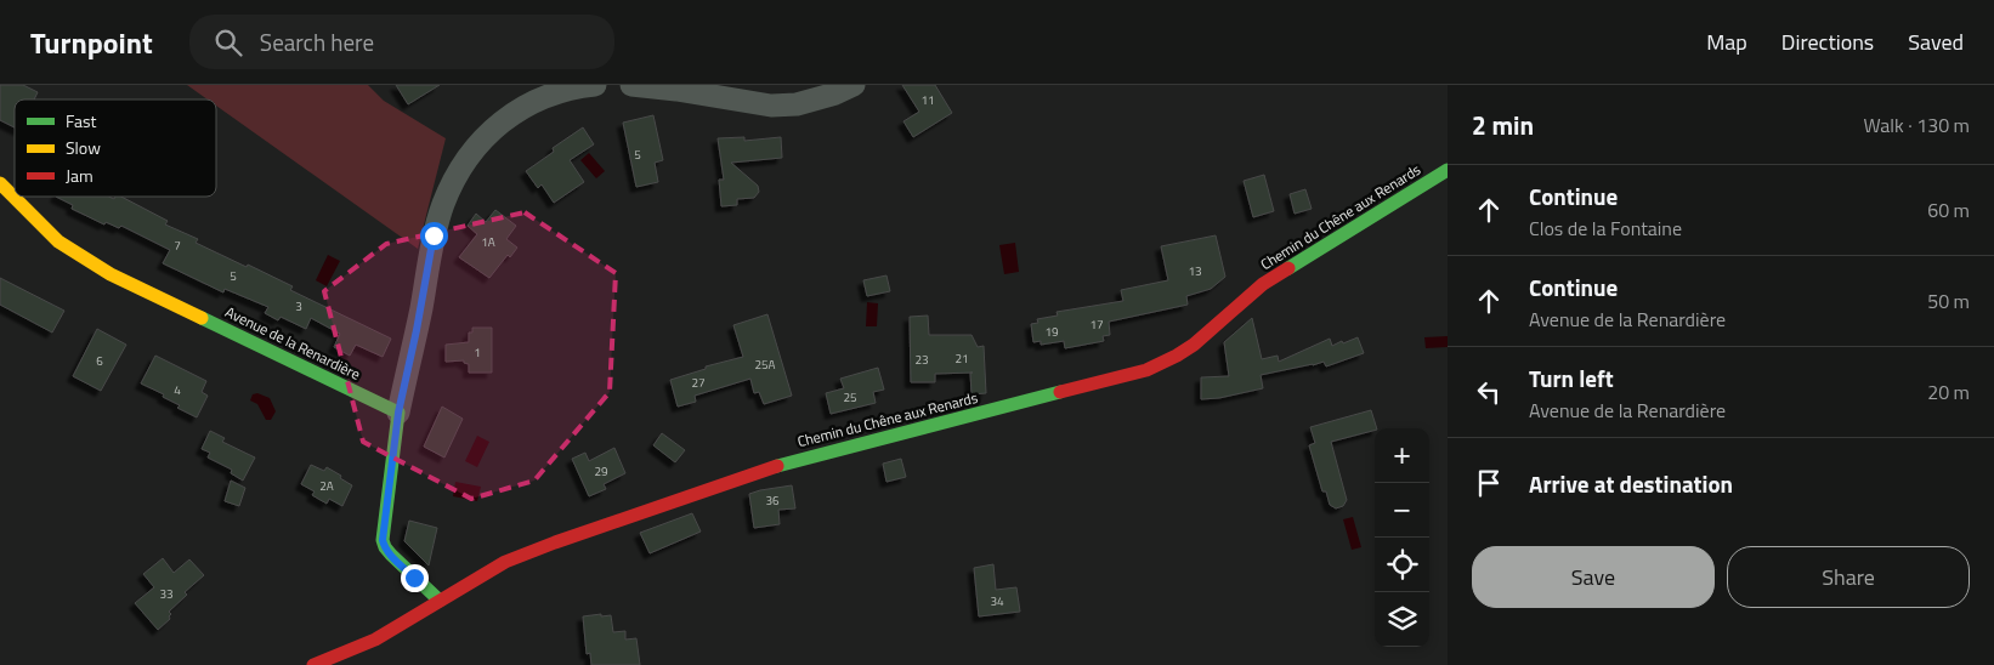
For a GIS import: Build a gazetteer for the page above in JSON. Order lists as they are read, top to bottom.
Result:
{
  "streets": {
    "street": ["Chemin du Chêne aux Renards", "Avenue de la Renardière"]
  },
  "house_numbers": [
    "11",
    "5",
    "1A",
    "7",
    "13",
    "5",
    "3",
    "17",
    "19",
    "1",
    "21",
    "23",
    "6",
    "25A",
    "27",
    "4",
    "25",
    "29",
    "2A",
    "36",
    "33",
    "34"
  ],
  "legend": ["Fast", "Slow", "Jam"],
  "page": {
    "header": "Turnpoint",
    "search": "Search here",
    "nav": ["Map", "Directions", "Saved"],
    "heading": ["2 min", "Walk · 130 m"],
    "list": [
      ["Continue", "Clos de la Fontaine", "60 m"],
      ["Continue", "Avenue de la Renardière", "50 m"],
      ["Turn left", "Avenue de la Renardière", "20 m"],
      "Arrive at destination"
    ],
    "map_buttons": ["+", "−"],
    "buttons": ["Save", "Share"]
  }
}
